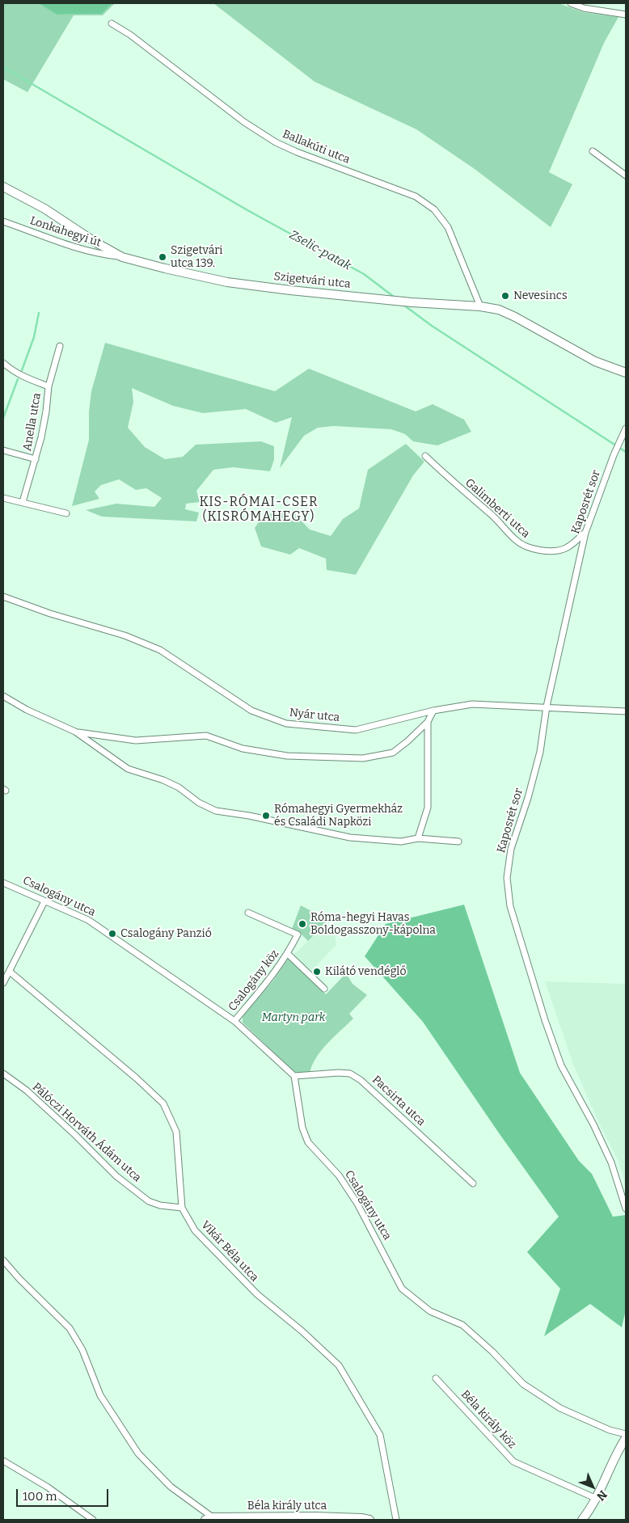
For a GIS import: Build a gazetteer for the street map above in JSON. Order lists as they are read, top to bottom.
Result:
{
  "streets": {
    "street": [
      "Ballakúti utca",
      "Lonkahegyi út",
      "Szigetvári utca",
      "Anella utca",
      "Kaposrét sor",
      "Galimberti utca",
      "Nyár utca",
      "Csalogány utca",
      "Csalogány köz",
      "Pacsirta utca",
      "Pálóczi Horváth Ádám utca",
      "Vikár Béla utca",
      "Béla király köz",
      "Béla király utca"
    ]
  },
  "crossings": [
    ["Ballakúti utca", "Szigetvári utca"],
    ["Lonkahegyi út", "Szigetvári utca"],
    ["Kaposrét sor", "Galimberti utca"],
    ["Kaposrét sor", "Nyár utca"],
    ["Csalogány utca", "Csalogány köz"],
    ["Csalogány utca", "Pacsirta utca"],
    ["Pálóczi Horváth Ádám utca", "Vikár Béla utca"]
  ],
  "districts": ["KIS-RÓMAI-CSER (KISRÓMAHEGY)"],
  "water": ["Zselic-patak"],
  "parks": ["Martyn park"],
  "places": [
    "Szigetvári utca 139.",
    "Nevesincs",
    "Rómahegyi Gyermekház és Családi Napközi",
    "Róma-hegyi Havas Boldogasszony-kápolna",
    "Csalogány Panzió",
    "Kilátó vendéglő"
  ],
  "scale_bar": "100 m",
  "north": "bottom right"
}
